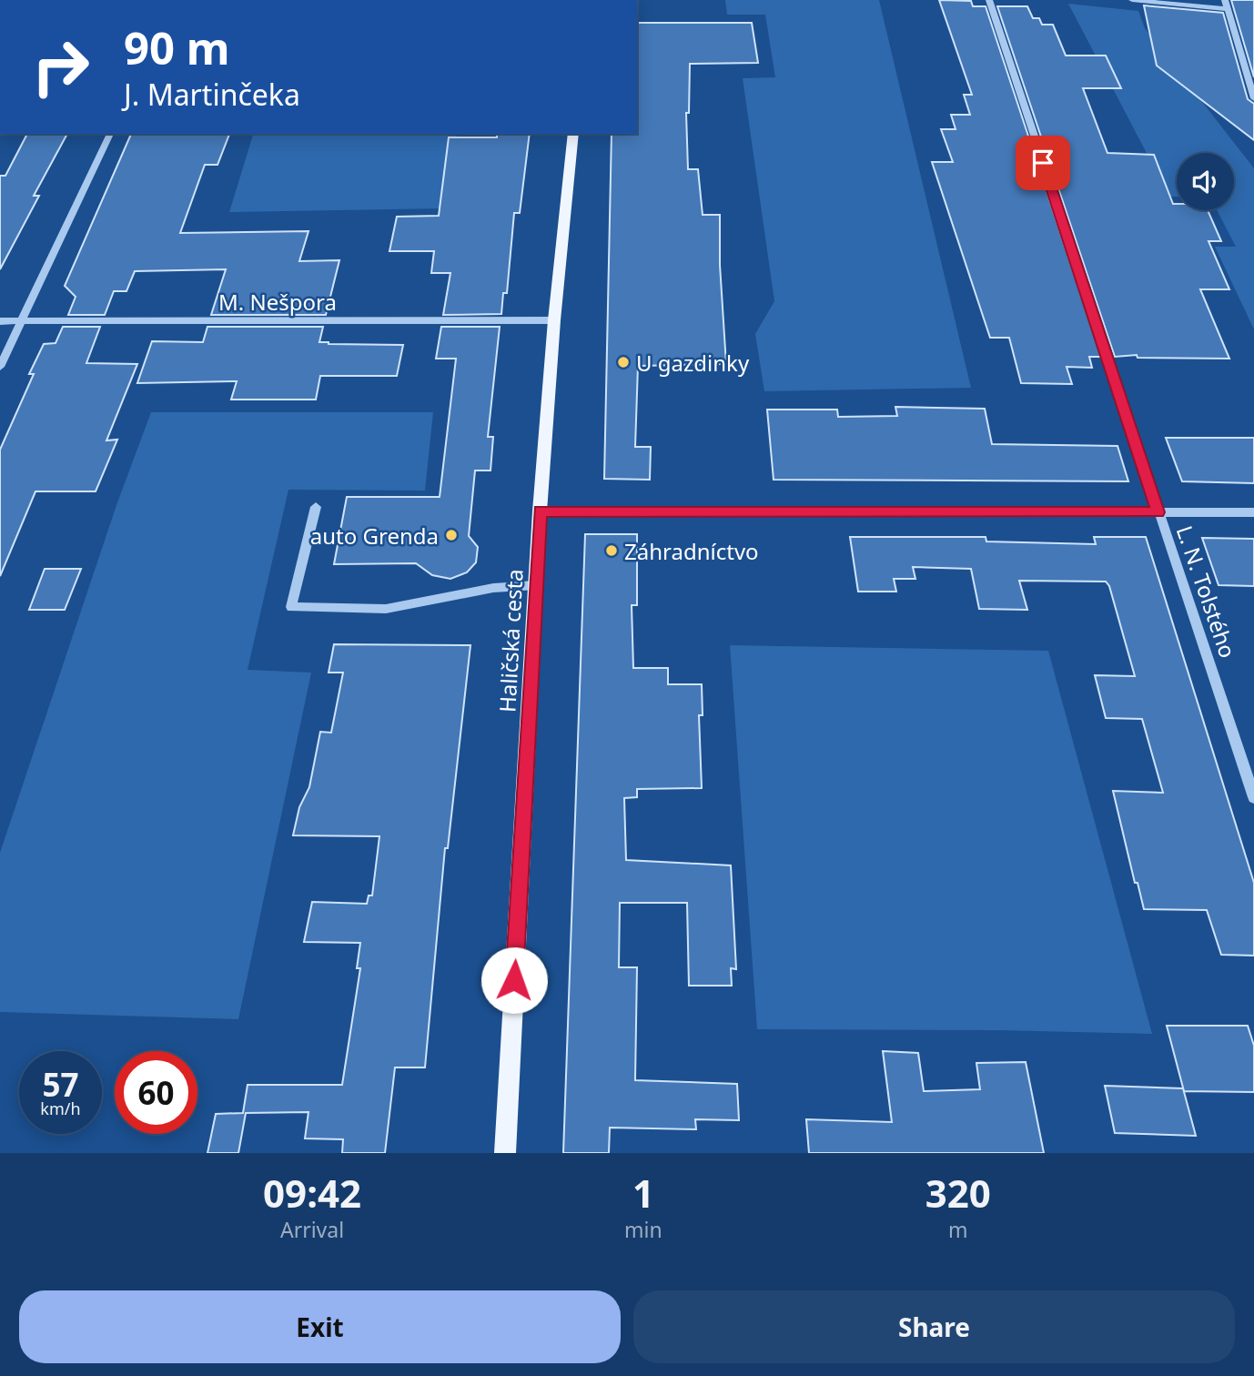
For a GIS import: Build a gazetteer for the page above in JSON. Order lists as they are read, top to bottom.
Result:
{
  "streets": {
    "main road": ["Haličská cesta"],
    "street": ["M. Nešpora", "L. N. Tolstého"]
  },
  "crossings": [
    ["M. Nešpora", "Haličská cesta"]
  ],
  "places": ["U gazdinky", "auto Grenda", "Záhradníctvo"],
  "page": {
    "turn": ["90 m", "J. Martinčeka"],
    "speed": "57 km/h",
    "limit": "60",
    "eta": [
      "09:42",
      "Arrival",
      "1",
      "min",
      "320",
      "m"
    ],
    "buttons": ["Exit", "Share"]
  }
}
